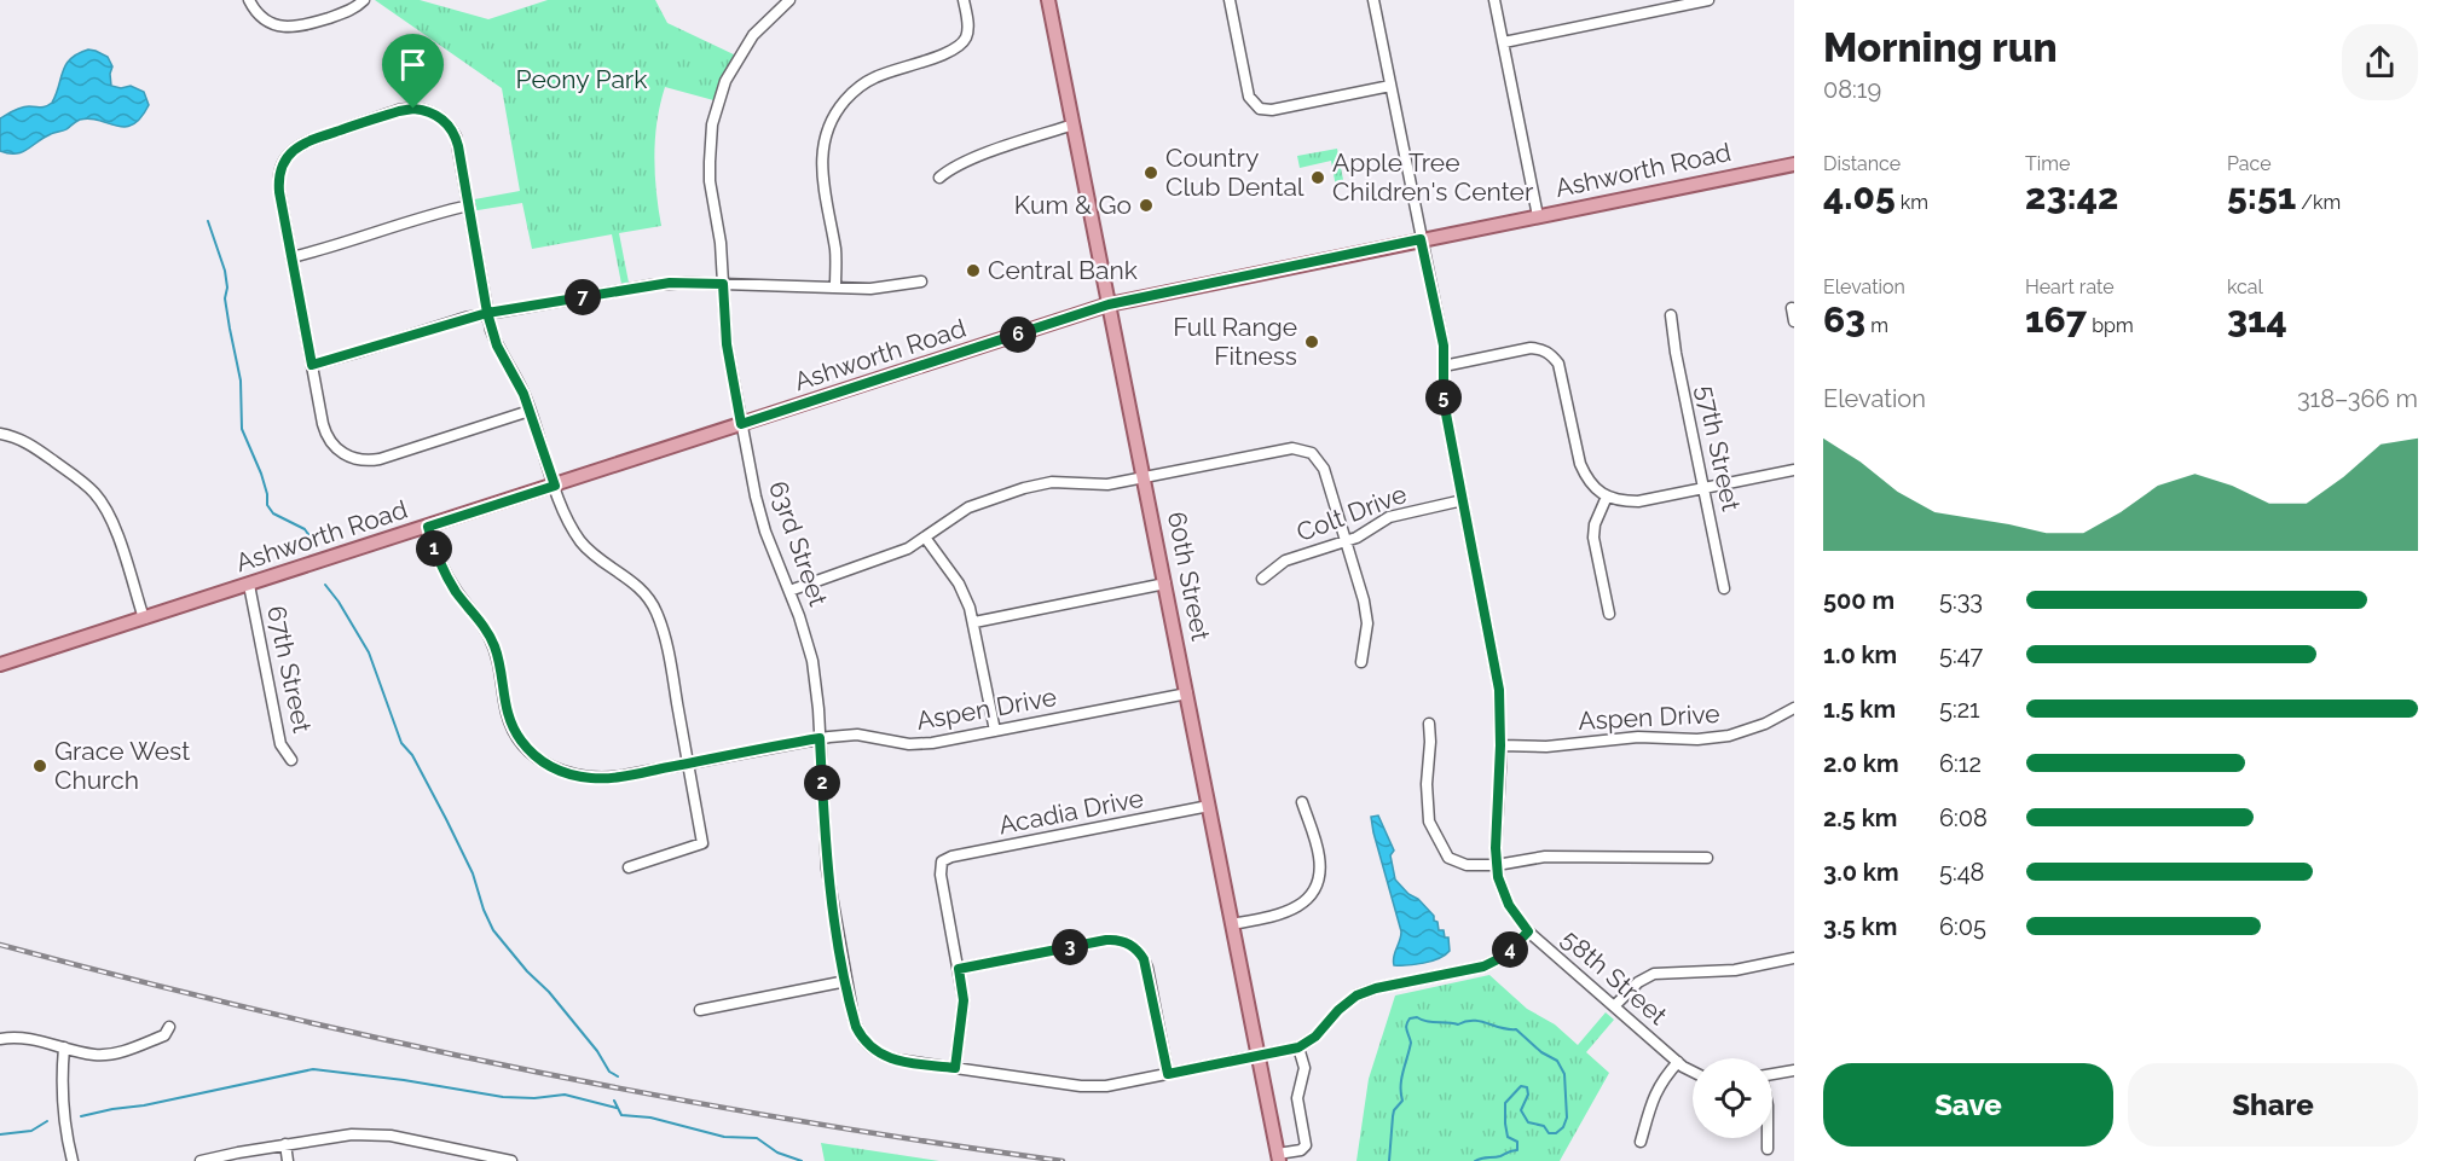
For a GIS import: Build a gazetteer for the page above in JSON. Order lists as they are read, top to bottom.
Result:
{
  "streets": {
    "main road": ["Ashworth Road", "60th Street"],
    "street": [
      "57th Street",
      "Colt Drive",
      "63rd Street",
      "67th Street",
      "Aspen Drive",
      "Acadia Drive",
      "58th Street"
    ]
  },
  "crossings": [
    ["Ashworth Road", "63rd Street"],
    ["Ashworth Road", "60th Street"],
    ["Ashworth Road", "67th Street"],
    ["Ashworth Road", "Aspen Drive"],
    ["Ashworth Road", "58th Street"],
    ["Colt Drive", "58th Street"],
    ["63rd Street", "Aspen Drive"],
    ["60th Street", "Aspen Drive"],
    ["60th Street", "Acadia Drive"],
    ["Aspen Drive", "58th Street"]
  ],
  "parks": ["Peony Park"],
  "places": [
    "Country Club Dental",
    "Apple Tree Children's Center",
    "Kum & Go",
    "Central Bank",
    "Full Range Fitness",
    "Grace West Church"
  ],
  "page": {
    "heading": ["Morning run", "08:19"],
    "stats": [
      ["Distance", "4.05 km"],
      ["Time", "23:42"],
      ["Pace", "5:51 /km"],
      ["Elevation", "63 m"],
      ["Heart rate", "167 bpm"],
      ["kcal", "314"]
    ],
    "pins": [
      "7",
      "6",
      "5",
      "1",
      "2",
      "3",
      "4"
    ],
    "chart": ["Elevation", "318–366 m"],
    "list": [
      {
        "name": "500 m",
        "note": "5:33"
      },
      {
        "name": "1.0 km",
        "note": "5:47"
      },
      {
        "name": "1.5 km",
        "note": "5:21"
      },
      {
        "name": "2.0 km",
        "note": "6:12"
      },
      {
        "name": "2.5 km",
        "note": "6:08"
      },
      {
        "name": "3.0 km",
        "note": "5:48"
      },
      {
        "name": "3.5 km",
        "note": "6:05"
      }
    ],
    "buttons": ["Save", "Share"]
  }
}
